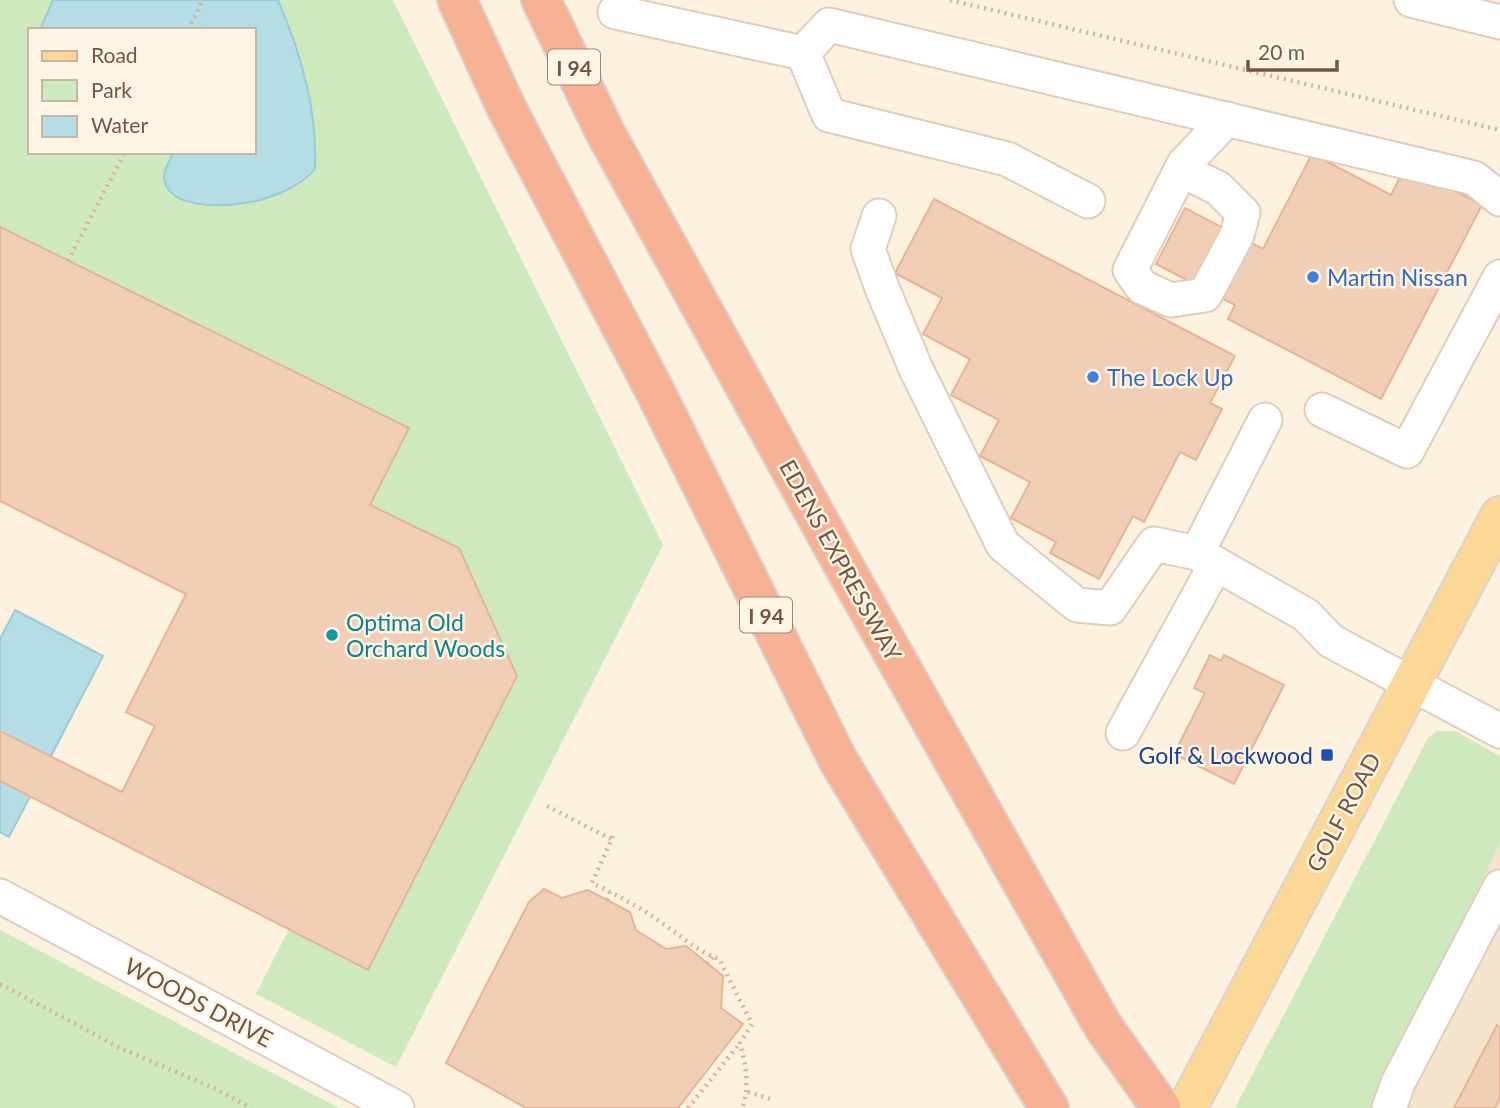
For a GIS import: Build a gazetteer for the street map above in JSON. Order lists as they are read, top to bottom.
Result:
{
  "streets": {
    "highway": ["I 94", "EDENS EXPRESSWAY"],
    "main road": ["GOLF ROAD"],
    "street": ["WOODS DRIVE"]
  },
  "places": {
    "other": ["Martin Nissan", "The Lock Up", "Optima Old Orchard Woods"],
    "transit": ["Golf & Lockwood"]
  },
  "legend": ["Road", "Park", "Water"],
  "scale_bar": "20 m"
}
